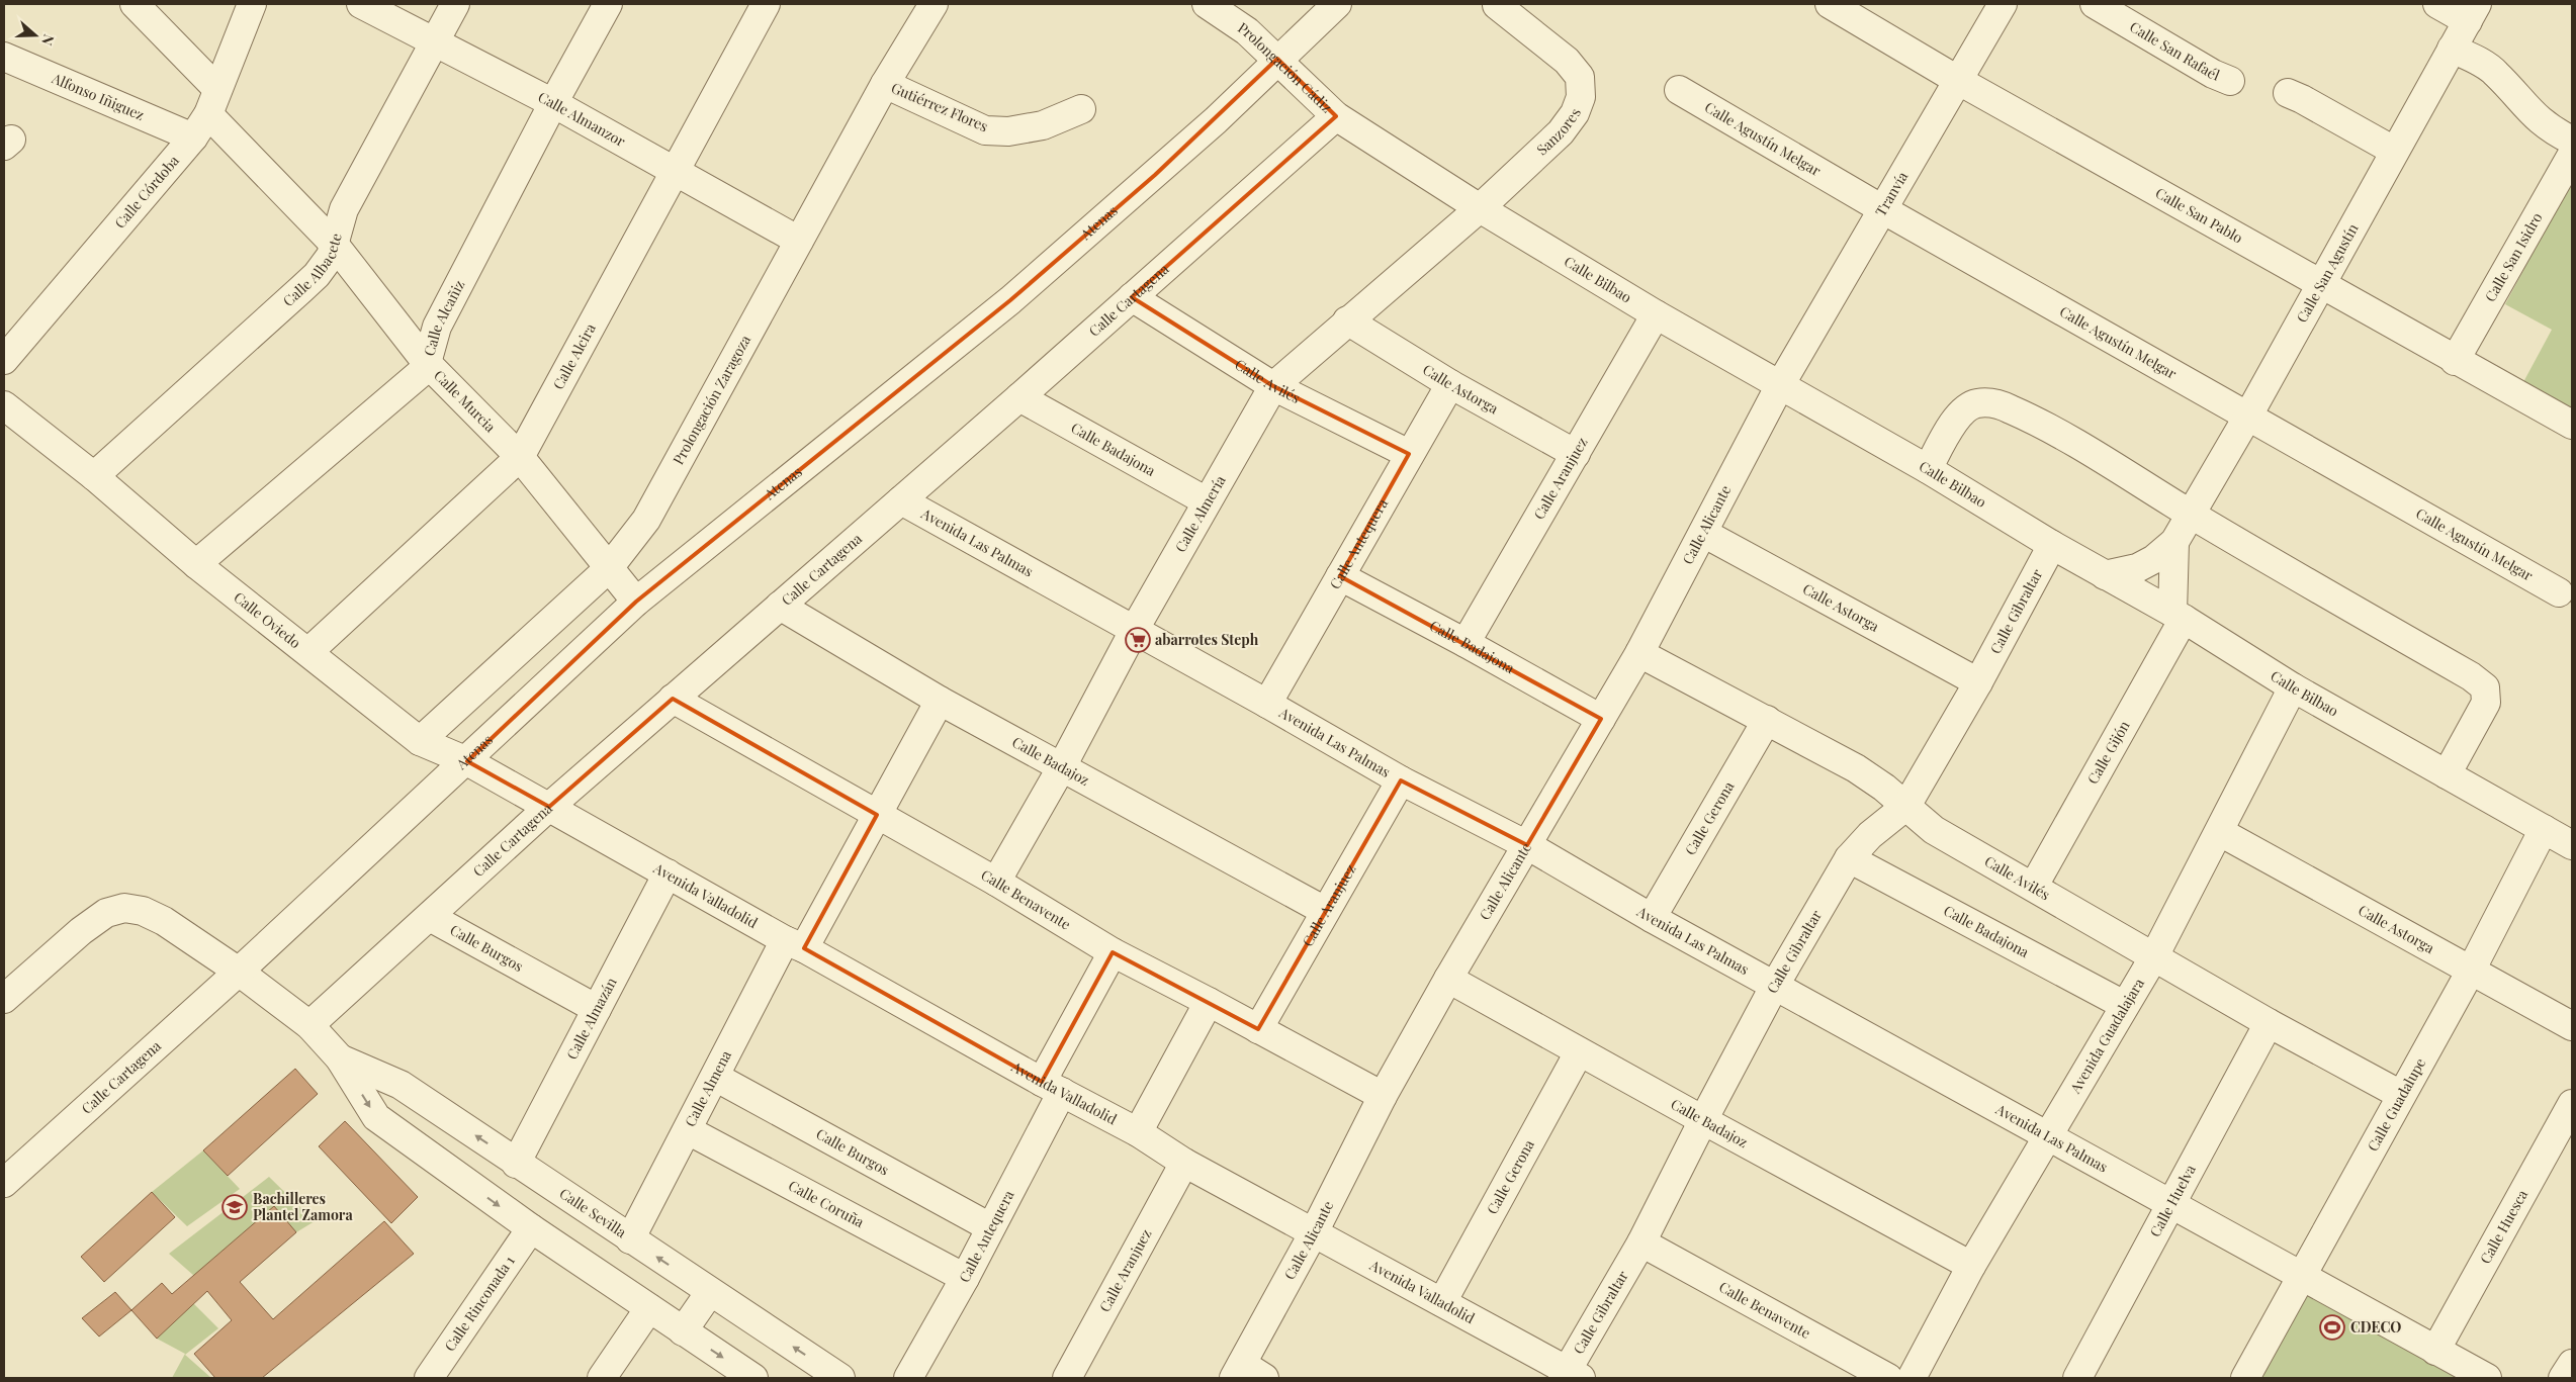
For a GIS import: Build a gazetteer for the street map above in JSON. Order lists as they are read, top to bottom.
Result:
{
  "streets": {
    "street": [
      "Calle San Rafaél",
      "Prolongación Cádiz",
      "Alfonso Iñiguez",
      "Gutiérrez Flores",
      "Calle Almanzor",
      "Sanzores",
      "Calle Agustín Melgar",
      "Calle Córdoba",
      "Tranvía",
      "Calle San Pablo",
      "Atenas",
      "Calle San Isidro",
      "Calle Albacete",
      "Calle San Agustín",
      "Calle Bilbao",
      "Calle Cartagena",
      "Calle Alcañiz",
      "Calle Alcira",
      "Calle Avilés",
      "Calle Astorga",
      "Prolongación Zaragoza",
      "Calle Murcia",
      "Calle Badajona",
      "Calle Aranjuez",
      "Calle Almería",
      "Calle Alicante",
      "Avenida Las Palmas",
      "Calle Antequera",
      "Calle Gibraltar",
      "Calle Oviedo",
      "Calle Gijón",
      "Calle Badajoz",
      "Calle Gerona",
      "Avenida Valladolid",
      "Calle Benavente",
      "Calle Burgos",
      "Calle Almazán",
      "Avenida Guadalajara",
      "Calle Almena",
      "Calle Guadalupe",
      "Calle Huelva",
      "Calle Coruña",
      "Calle Sevilla",
      "Calle Huesca",
      "Calle Rinconada 1"
    ]
  },
  "crossings": [
    ["Prolongación Cádiz", "Atenas"],
    ["Prolongación Cádiz", "Calle Bilbao"],
    ["Prolongación Cádiz", "Calle Cartagena"],
    ["Alfonso Iñiguez", "Calle Córdoba"],
    ["Gutiérrez Flores", "Prolongación Zaragoza"],
    ["Calle Almanzor", "Calle Albacete"],
    ["Calle Almanzor", "Calle Alcañiz"],
    ["Calle Almanzor", "Calle Alcira"],
    ["Calle Almanzor", "Prolongación Zaragoza"],
    ["Sanzores", "Calle Bilbao"],
    ["Sanzores", "Calle Almería"],
    ["Calle Agustín Melgar", "Tranvía"],
    ["Calle Agustín Melgar", "Calle San Agustín"],
    ["Calle Córdoba", "Calle Murcia"],
    ["Tranvía", "Calle San Pablo"],
    ["Tranvía", "Calle Bilbao"],
    ["Tranvía", "Calle Alicante"],
    ["Calle San Pablo", "Calle San Isidro"],
    ["Calle San Pablo", "Calle San Agustín"],
    ["Atenas", "Calle Cartagena"],
    ["Atenas", "Calle Murcia"],
    ["Atenas", "Calle Oviedo"],
    ["Atenas", "Calle Sevilla"],
    ["Calle Albacete", "Calle Murcia"],
    ["Calle Albacete", "Calle Oviedo"],
    ["Calle San Agustín", "Calle Bilbao"],
    ["Calle San Agustín", "Calle Gijón"],
    ["Calle Bilbao", "Calle Cartagena"],
    ["Calle Bilbao", "Calle Aranjuez"],
    ["Calle Bilbao", "Calle Almería"],
    ["Calle Bilbao", "Calle Alicante"],
    ["Calle Bilbao", "Calle Gibraltar"],
    ["Calle Bilbao", "Calle Gijón"],
    ["Calle Bilbao", "Avenida Guadalajara"],
    ["Calle Bilbao", "Calle Guadalupe"],
    ["Calle Cartagena", "Calle Avilés"],
    ["Calle Cartagena", "Calle Badajona"],
    ["Calle Cartagena", "Avenida Las Palmas"],
    ["Calle Cartagena", "Calle Oviedo"],
    ["Calle Cartagena", "Calle Badajoz"],
    ["Calle Cartagena", "Avenida Valladolid"],
    ["Calle Cartagena", "Calle Benavente"],
    ["Calle Cartagena", "Calle Burgos"],
    ["Calle Cartagena", "Calle Sevilla"],
    ["Calle Alcañiz", "Calle Murcia"],
    ["Calle Alcañiz", "Calle Oviedo"],
    ["Calle Alcira", "Calle Murcia"],
    ["Calle Alcira", "Calle Oviedo"],
    ["Calle Avilés", "Calle Almería"],
    ["Calle Avilés", "Calle Alicante"],
    ["Calle Avilés", "Calle Antequera"],
    ["Calle Avilés", "Calle Gibraltar"],
    ["Calle Avilés", "Calle Gijón"],
    ["Calle Avilés", "Calle Gerona"],
    ["Calle Avilés", "Avenida Guadalajara"],
    ["Calle Avilés", "Calle Guadalupe"],
    ["Calle Avilés", "Calle Huelva"],
    ["Calle Astorga", "Calle Aranjuez"],
    ["Calle Astorga", "Calle Almería"],
    ["Calle Astorga", "Calle Alicante"],
    ["Calle Astorga", "Calle Antequera"],
    ["Calle Astorga", "Calle Gibraltar"],
    ["Calle Astorga", "Avenida Guadalajara"],
    ["Calle Astorga", "Calle Guadalupe"],
    ["Prolongación Zaragoza", "Calle Murcia"],
    ["Prolongación Zaragoza", "Calle Oviedo"],
    ["Calle Badajona", "Calle Aranjuez"],
    ["Calle Badajona", "Calle Almería"],
    ["Calle Badajona", "Calle Alicante"],
    ["Calle Badajona", "Calle Antequera"],
    ["Calle Badajona", "Calle Gibraltar"],
    ["Calle Badajona", "Avenida Guadalajara"],
    ["Calle Aranjuez", "Avenida Las Palmas"],
    ["Calle Aranjuez", "Calle Badajoz"],
    ["Calle Aranjuez", "Avenida Valladolid"],
    ["Calle Aranjuez", "Calle Benavente"],
    ["Calle Almería", "Avenida Las Palmas"],
    ["Calle Almería", "Calle Badajoz"],
    ["Calle Almería", "Calle Benavente"],
    ["Calle Alicante", "Avenida Las Palmas"],
    ["Calle Alicante", "Calle Badajoz"],
    ["Calle Alicante", "Avenida Valladolid"],
    ["Calle Alicante", "Calle Benavente"],
    ["Avenida Las Palmas", "Calle Antequera"],
    ["Avenida Las Palmas", "Calle Gibraltar"],
    ["Avenida Las Palmas", "Calle Gerona"],
    ["Avenida Las Palmas", "Avenida Guadalajara"],
    ["Avenida Las Palmas", "Calle Guadalupe"],
    ["Avenida Las Palmas", "Calle Huelva"],
    ["Avenida Las Palmas", "Calle Huesca"],
    ["Calle Antequera", "Avenida Valladolid"],
    ["Calle Antequera", "Calle Benavente"],
    ["Calle Antequera", "Calle Burgos"],
    ["Calle Antequera", "Calle Coruña"],
    ["Calle Gibraltar", "Calle Badajoz"],
    ["Calle Gibraltar", "Avenida Valladolid"],
    ["Calle Gibraltar", "Calle Benavente"],
    ["Calle Oviedo", "Avenida Valladolid"],
    ["Calle Badajoz", "Calle Gerona"],
    ["Calle Badajoz", "Avenida Guadalajara"],
    ["Calle Badajoz", "Calle Almena"],
    ["Calle Gerona", "Avenida Valladolid"],
    ["Avenida Valladolid", "Calle Almazán"],
    ["Avenida Valladolid", "Calle Almena"],
    ["Calle Benavente", "Calle Almena"],
    ["Calle Burgos", "Calle Almazán"],
    ["Calle Burgos", "Calle Almena"],
    ["Calle Almazán", "Calle Sevilla"],
    ["Calle Almena", "Calle Coruña"],
    ["Calle Almena", "Calle Sevilla"],
    ["Calle Sevilla", "Calle Rinconada 1"]
  ],
  "places": {
    "supermarket": ["abarrotes Steph"],
    "school or university": ["Bachilleres Plantel Zamora"],
    "sports": ["CDECO"]
  },
  "north": "right"
}
